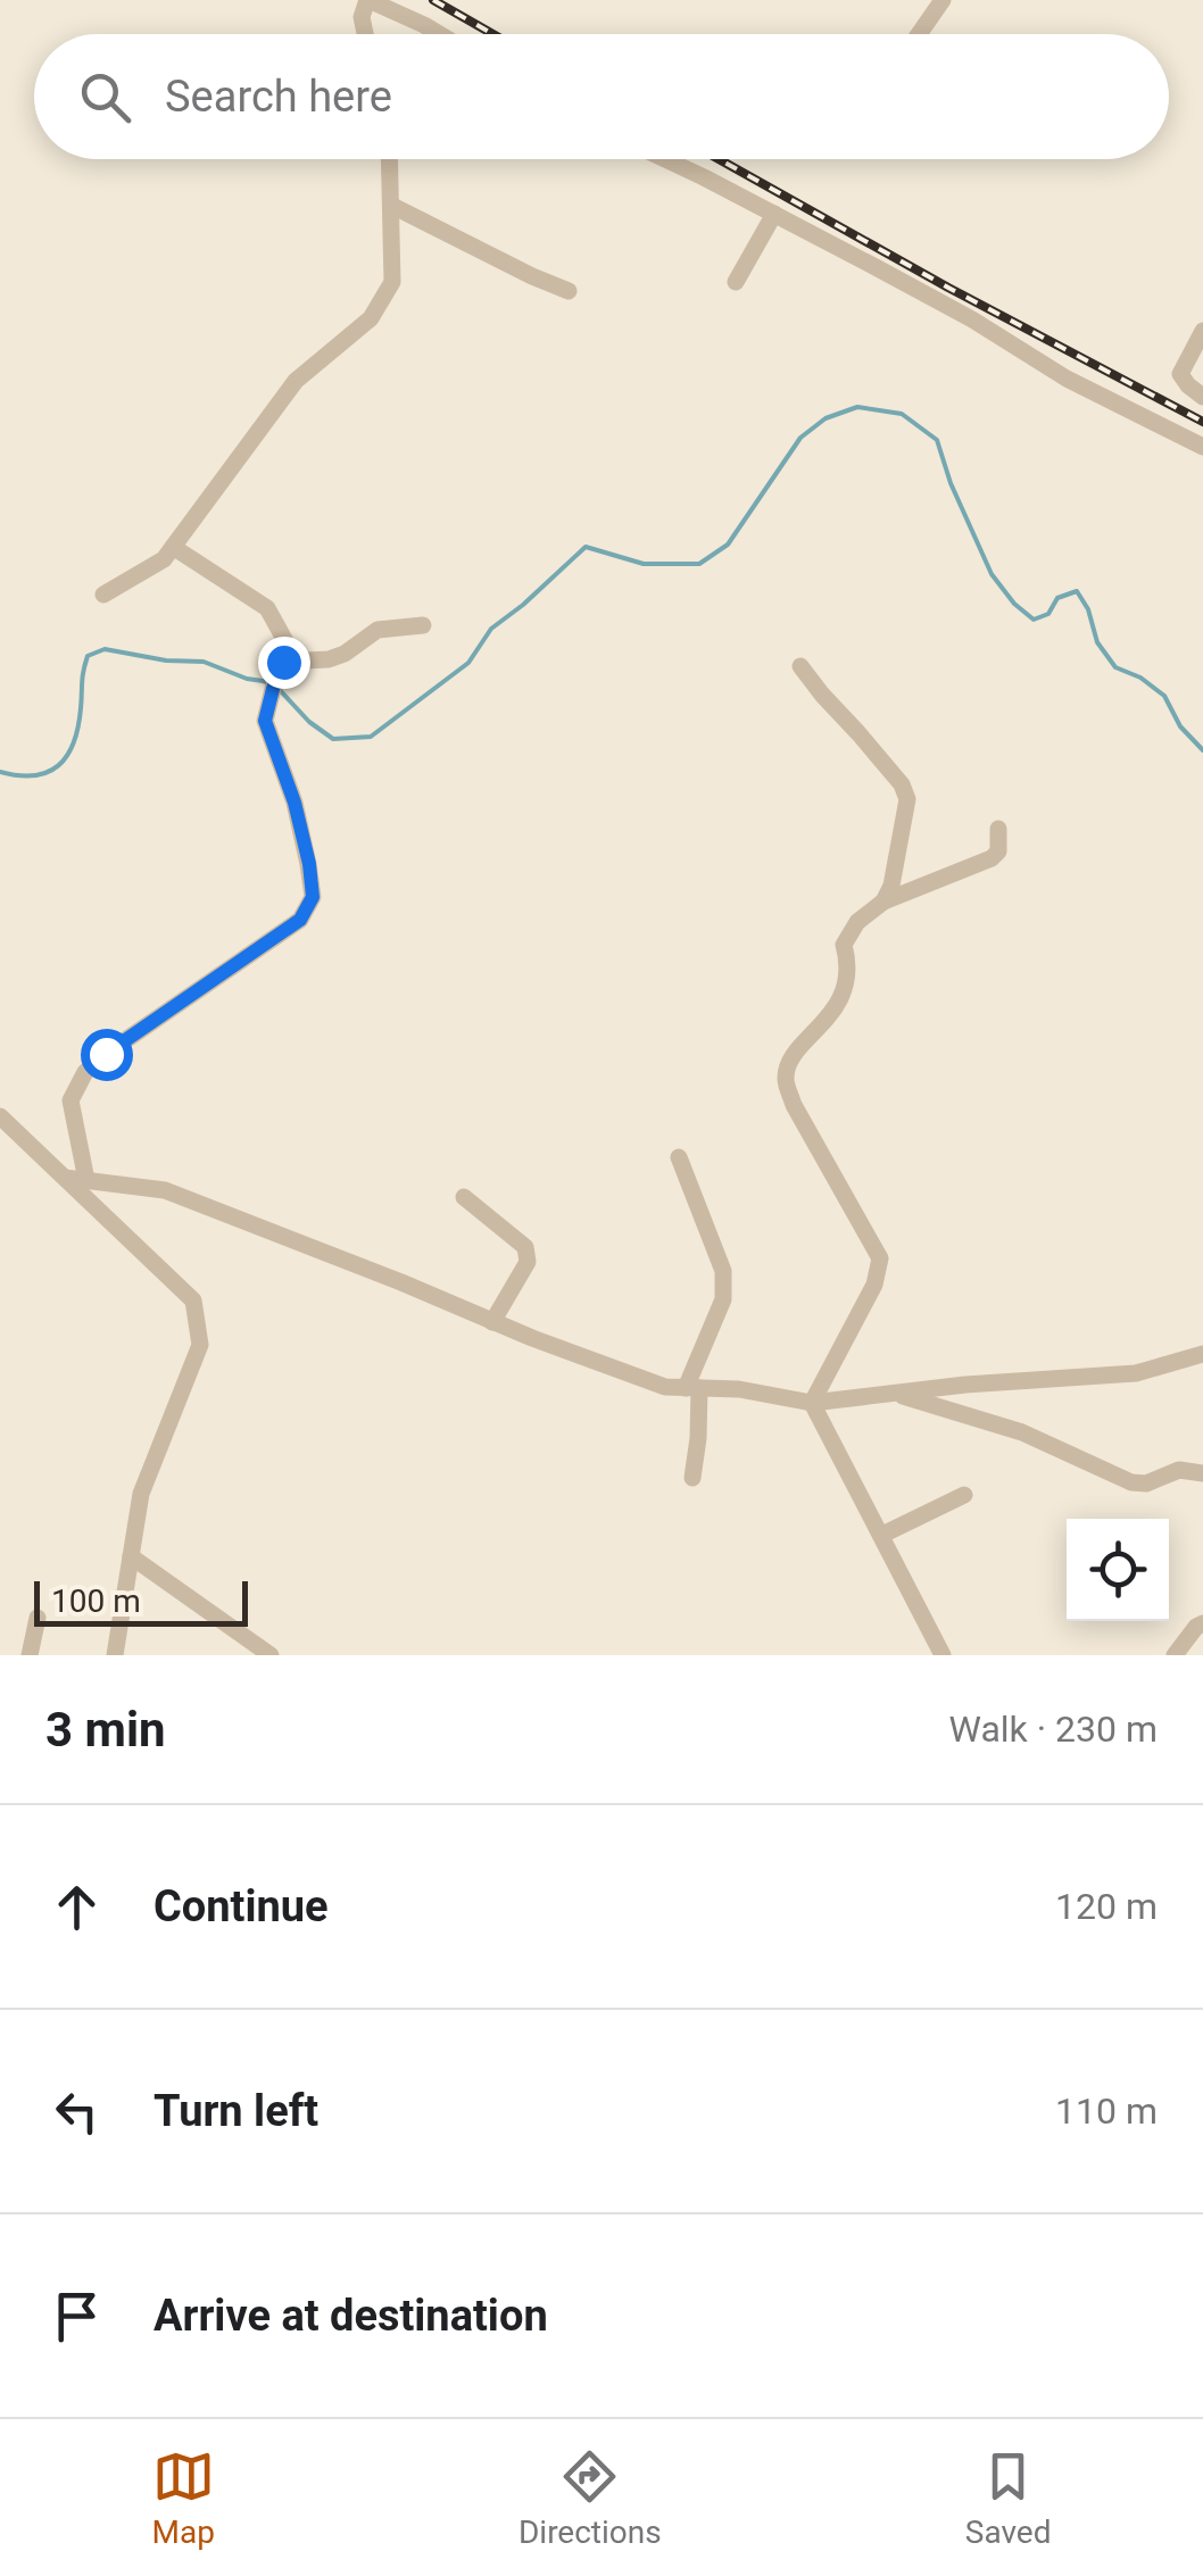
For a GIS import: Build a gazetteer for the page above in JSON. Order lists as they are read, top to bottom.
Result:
{
  "scale_bar": "100 m",
  "page": {
    "search": "Search here",
    "scale": "100 m",
    "heading": ["3 min", "Walk · 230 m"],
    "list": [
      ["Continue", "120 m"],
      ["Turn left", "110 m"],
      "Arrive at destination"
    ],
    "nav": ["Map", "Directions", "Saved"]
  }
}
